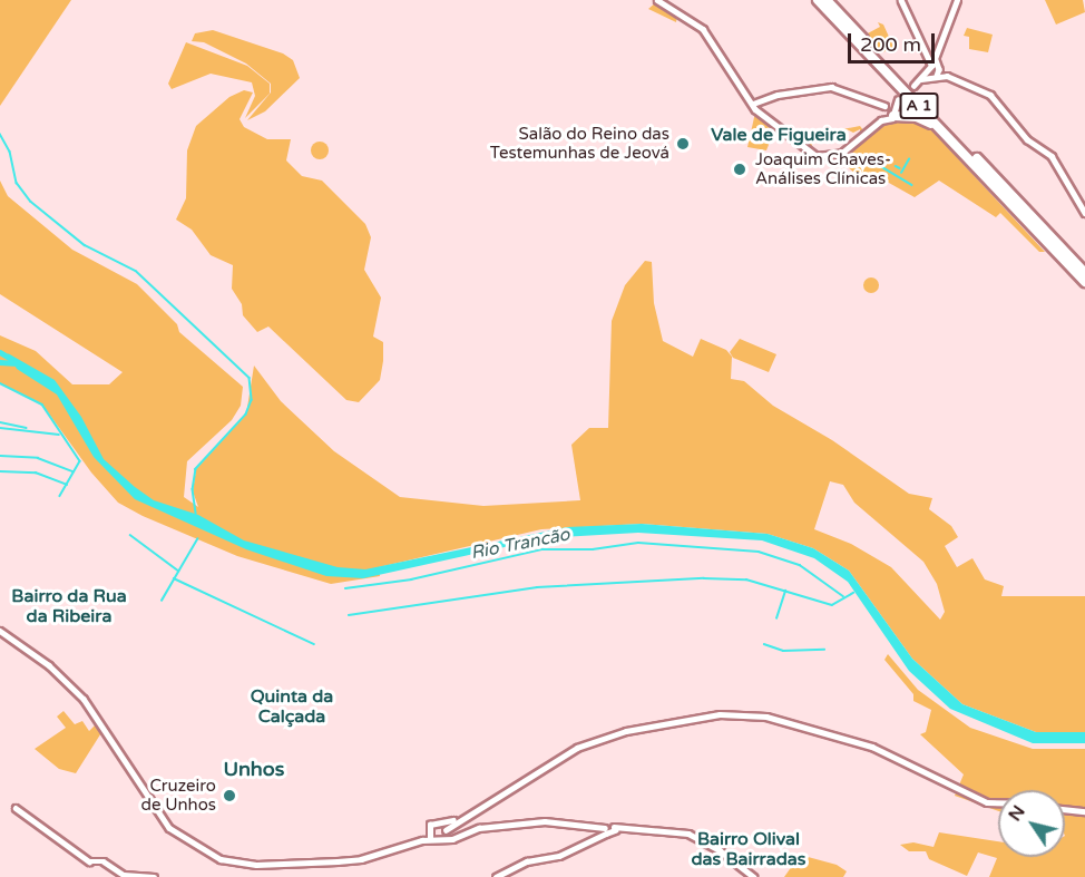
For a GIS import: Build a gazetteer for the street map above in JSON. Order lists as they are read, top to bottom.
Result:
{
  "streets": {
    "highway": ["A 1"]
  },
  "districts": [
    "Vale de Figueira",
    "Bairro da Rua da Ribeira",
    "Quinta da Calçada",
    "Unhos",
    "Bairro Olival das Bairradas"
  ],
  "water": ["Rio Trancão"],
  "places": ["Salão do Reino das Testemunhas de Jeová", "Joaquim Chaves- Análises Clínicas", "Cruzeiro de Unhos"],
  "scale_bar": "200 m",
  "north": "top left"
}
